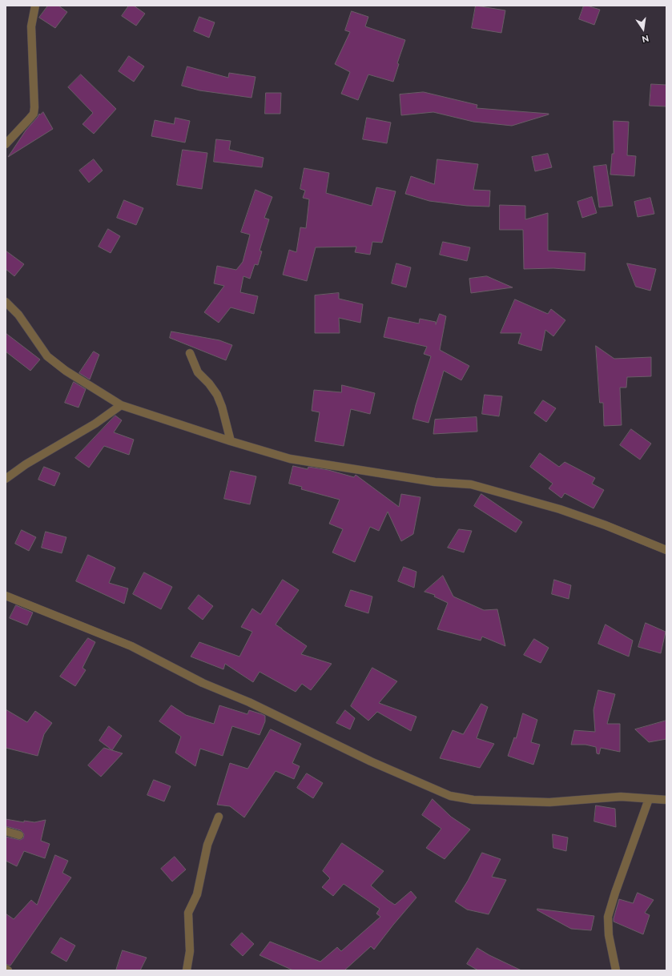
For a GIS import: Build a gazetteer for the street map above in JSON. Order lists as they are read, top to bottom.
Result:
{
  "north": "bottom"
}
